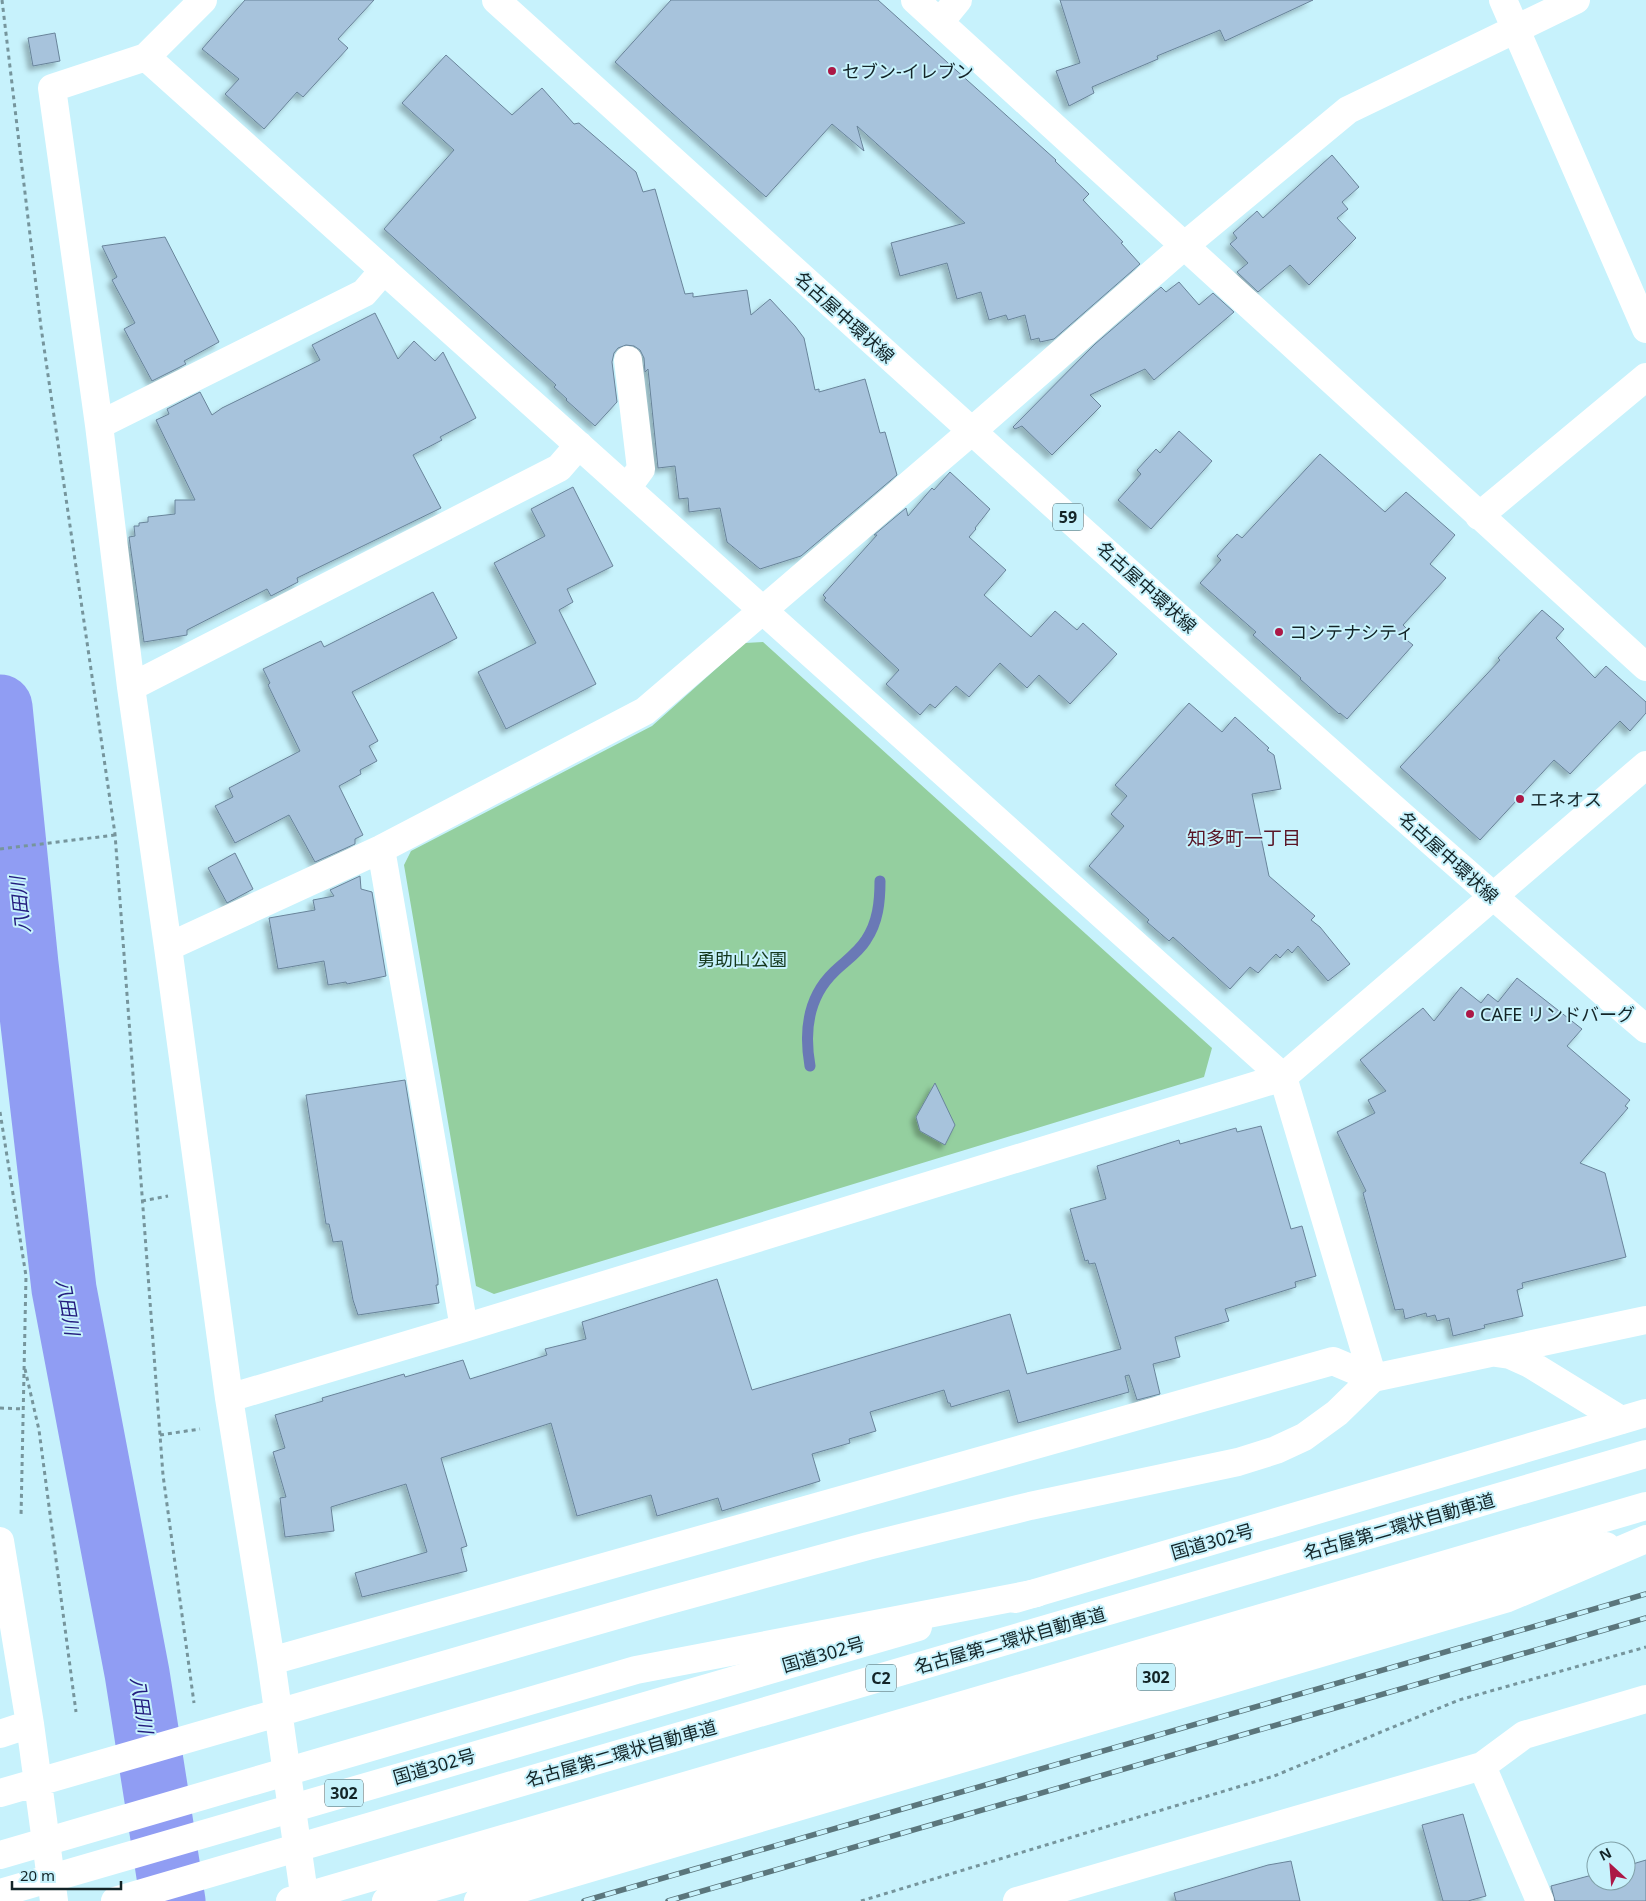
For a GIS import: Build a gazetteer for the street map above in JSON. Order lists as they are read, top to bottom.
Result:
{
  "streets": {
    "main road": [
      "名古屋中環状線",
      "59",
      "名古屋第二環状自動車道",
      "国道302号",
      "302",
      "C2"
    ]
  },
  "districts": ["知多町一丁目"],
  "water": ["八田川"],
  "parks": ["勇助山公園"],
  "places": [
    "セブン-イレブン",
    "コンテナシティ",
    "エネオス",
    "CAFE リンドバーグ"
  ],
  "scale_bar": "20 m",
  "north": "top left"
}
